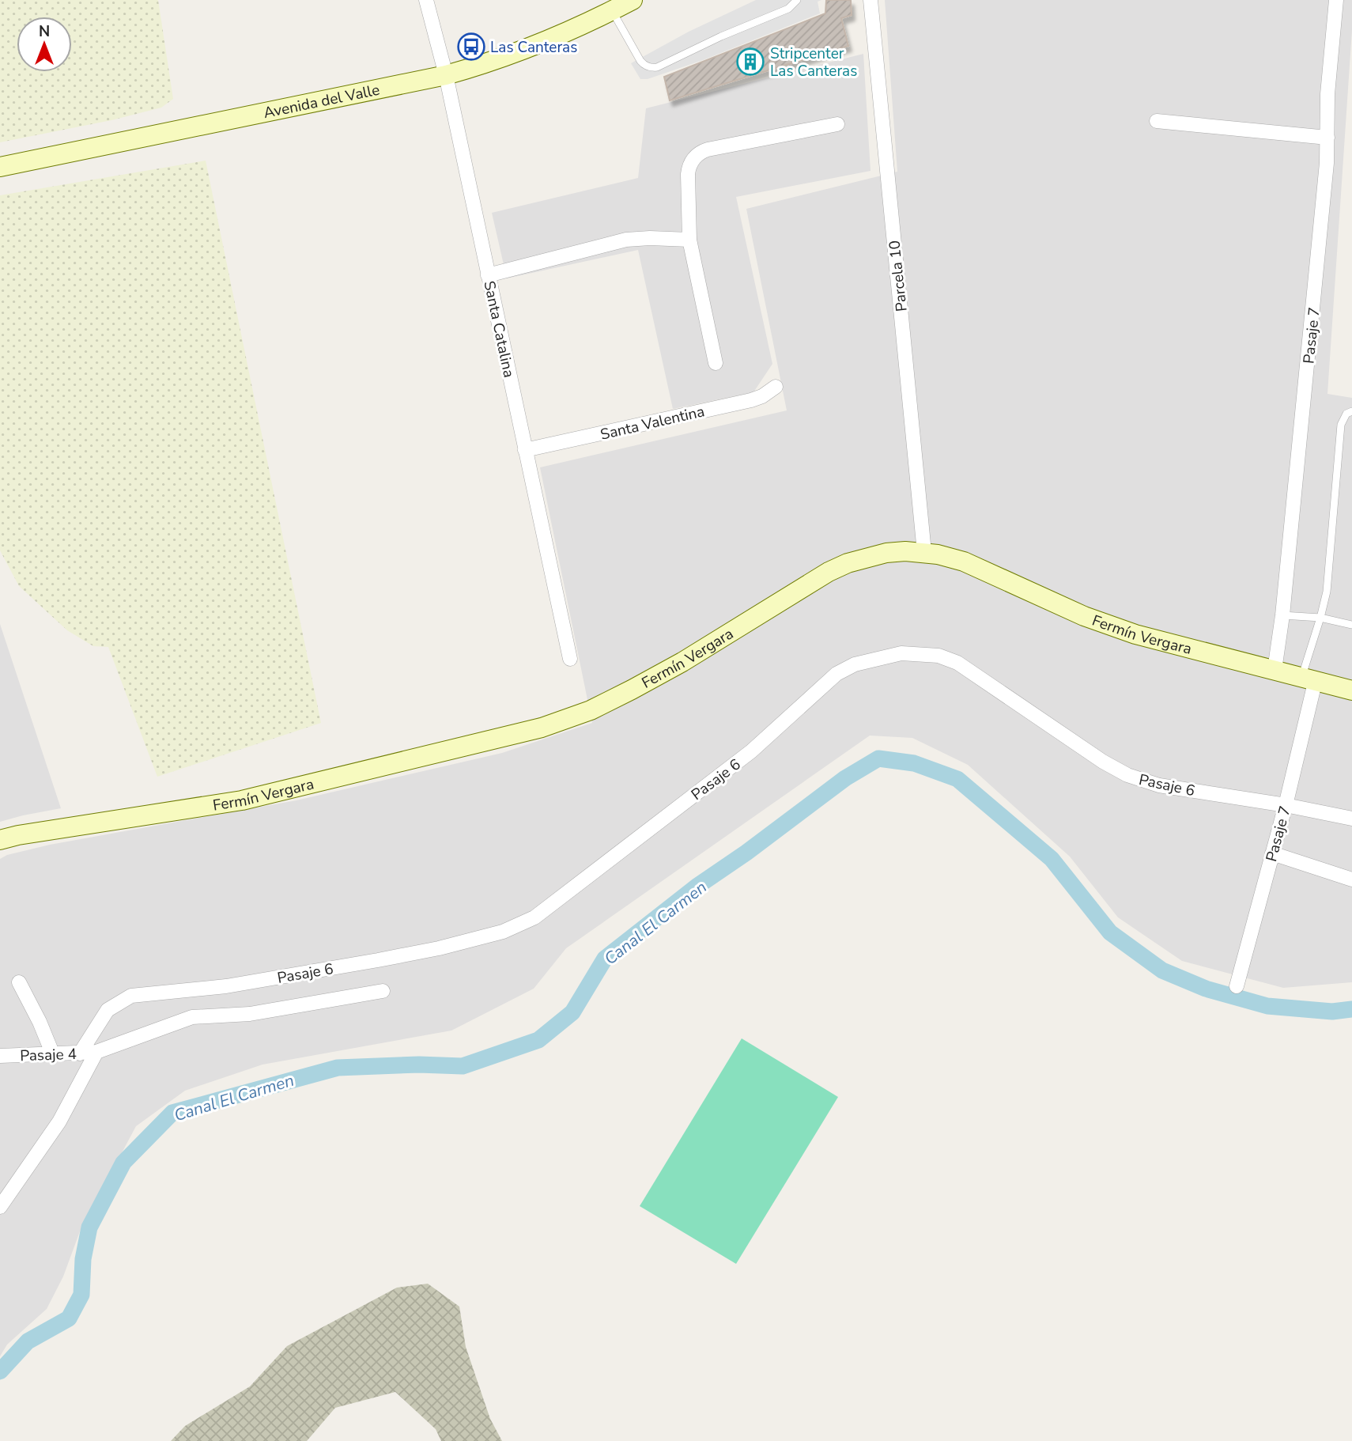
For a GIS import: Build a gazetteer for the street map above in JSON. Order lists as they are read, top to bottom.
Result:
{
  "streets": {
    "street": [
      "Avenida del Valle",
      "Parcela 10",
      "Santa Catalina",
      "Pasaje 7",
      "Santa Valentina",
      "Fermín Vergara",
      "Pasaje 6",
      "Pasaje 4"
    ]
  },
  "crossings": [
    ["Avenida del Valle", "Santa Catalina"],
    ["Parcela 10", "Fermín Vergara"],
    ["Santa Catalina", "Santa Valentina"],
    ["Pasaje 7", "Fermín Vergara"],
    ["Pasaje 7", "Pasaje 6"],
    ["Pasaje 6", "Pasaje 4"]
  ],
  "water": ["Canal El Carmen"],
  "places": {
    "bus stop": ["Las Canteras"],
    "building": ["Stripcenter Las Canteras"]
  },
  "north": "top"
}
